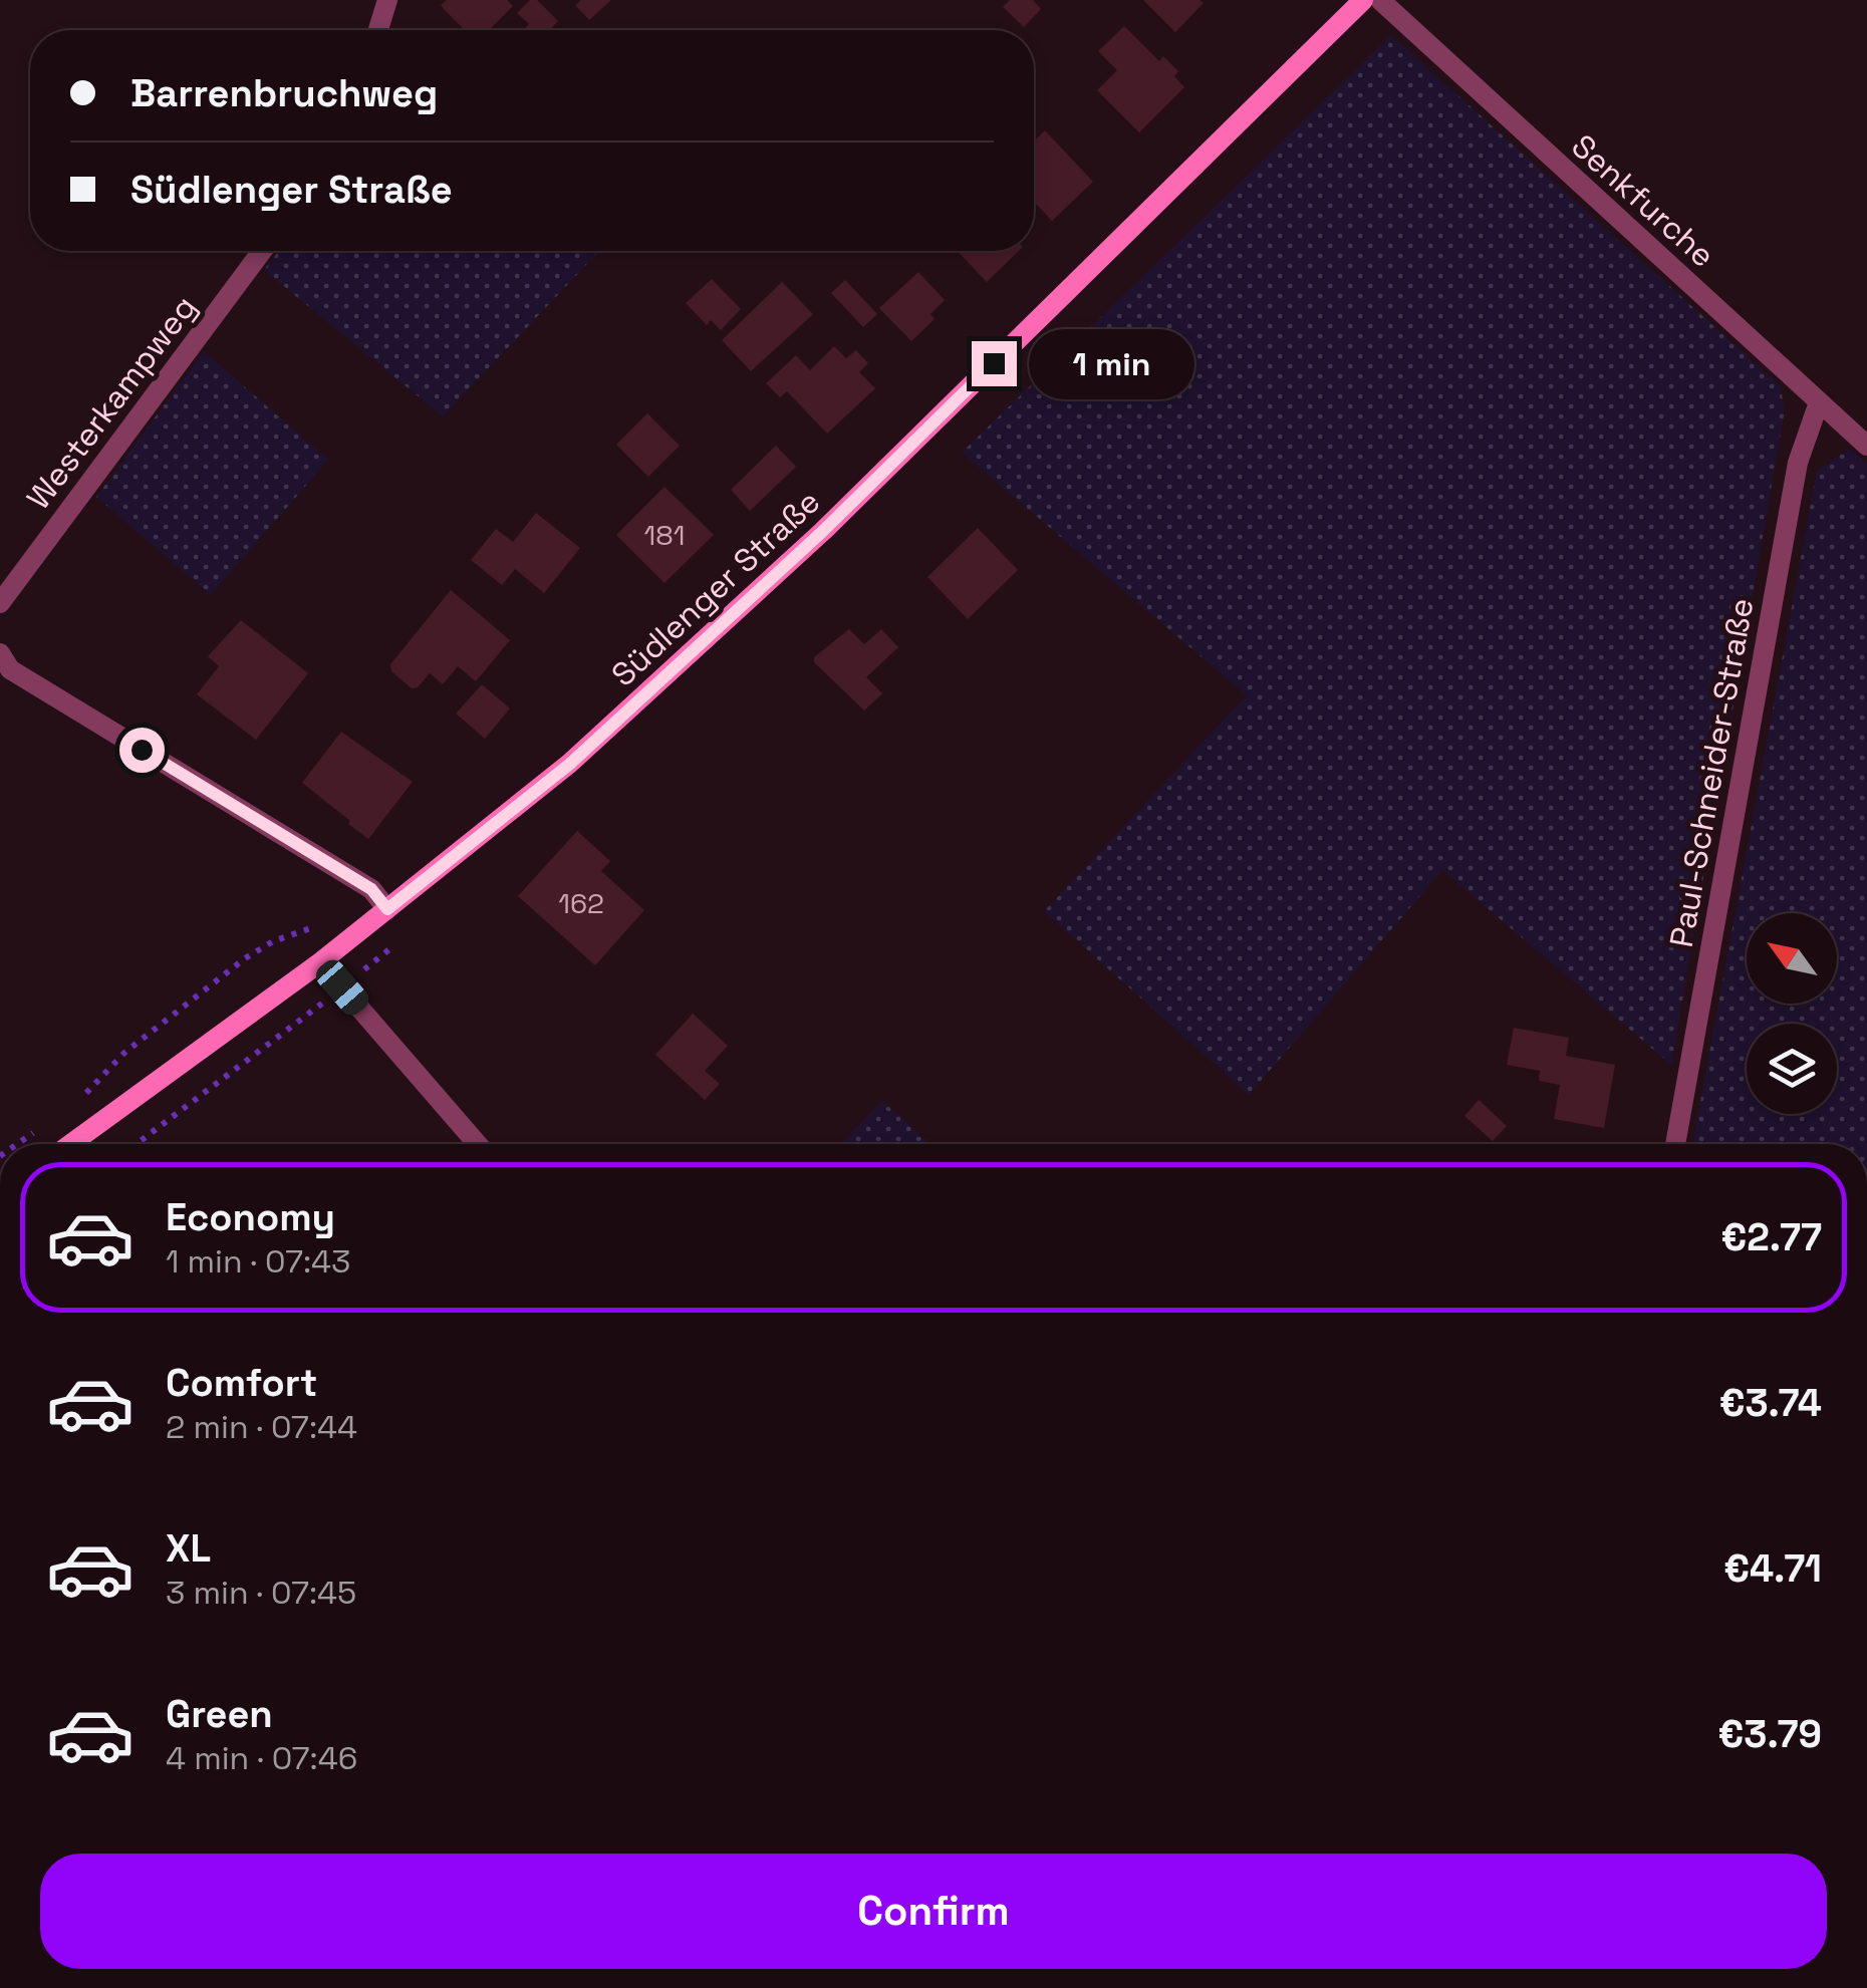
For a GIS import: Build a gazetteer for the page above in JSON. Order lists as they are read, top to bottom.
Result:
{
  "streets": {
    "main road": ["Südlenger Straße"],
    "street": ["Senkfurche", "Westerkampweg", "Paul-Schneider-Straße"]
  },
  "crossings": [
    ["Senkfurche", "Paul-Schneider-Straße"]
  ],
  "house_numbers": ["181", "162"],
  "north": "top left",
  "page": {
    "banner": ["Barrenbruchweg", "Südlenger Straße"],
    "bubble": "1 min",
    "list": [
      {
        "name": "Economy",
        "note": "1 min · 07:43",
        "value": "€2.77"
      },
      {
        "name": "Comfort",
        "note": "2 min · 07:44",
        "value": "€3.74"
      },
      {
        "name": "XL",
        "note": "3 min · 07:45",
        "value": "€4.71"
      },
      {
        "name": "Green",
        "note": "4 min · 07:46",
        "value": "€3.79"
      }
    ],
    "buttons": "Confirm"
  }
}
